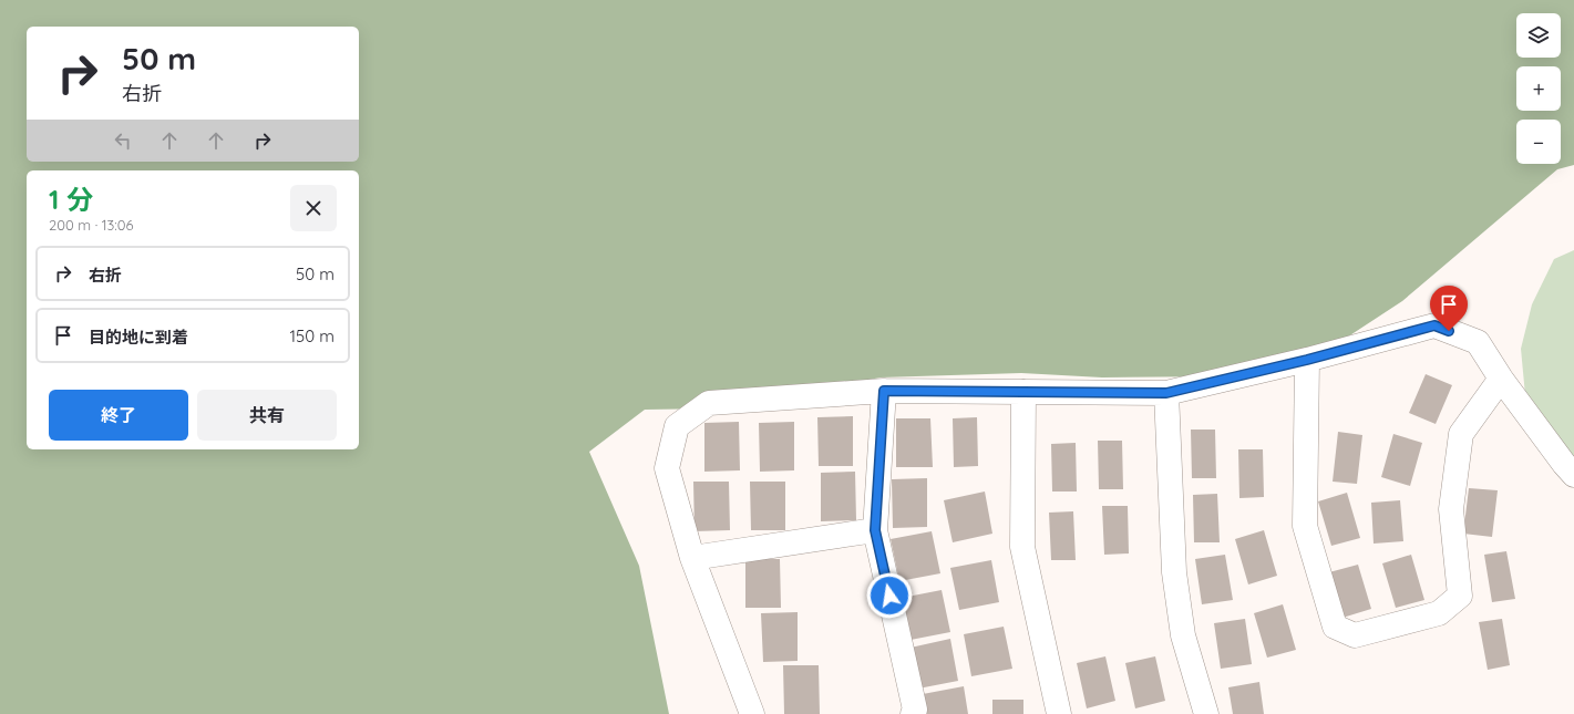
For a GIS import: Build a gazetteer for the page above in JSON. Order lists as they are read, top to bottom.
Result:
{
  "page": {
    "map_buttons": ["+", "−"],
    "turn": ["50 m", "右折"],
    "heading": ["1 分", "200 m · 13:06"],
    "list": [
      {
        "name": "右折",
        "value": "50 m"
      },
      {
        "name": "目的地に到着",
        "value": "150 m"
      }
    ],
    "buttons": ["終了", "共有"]
  }
}
